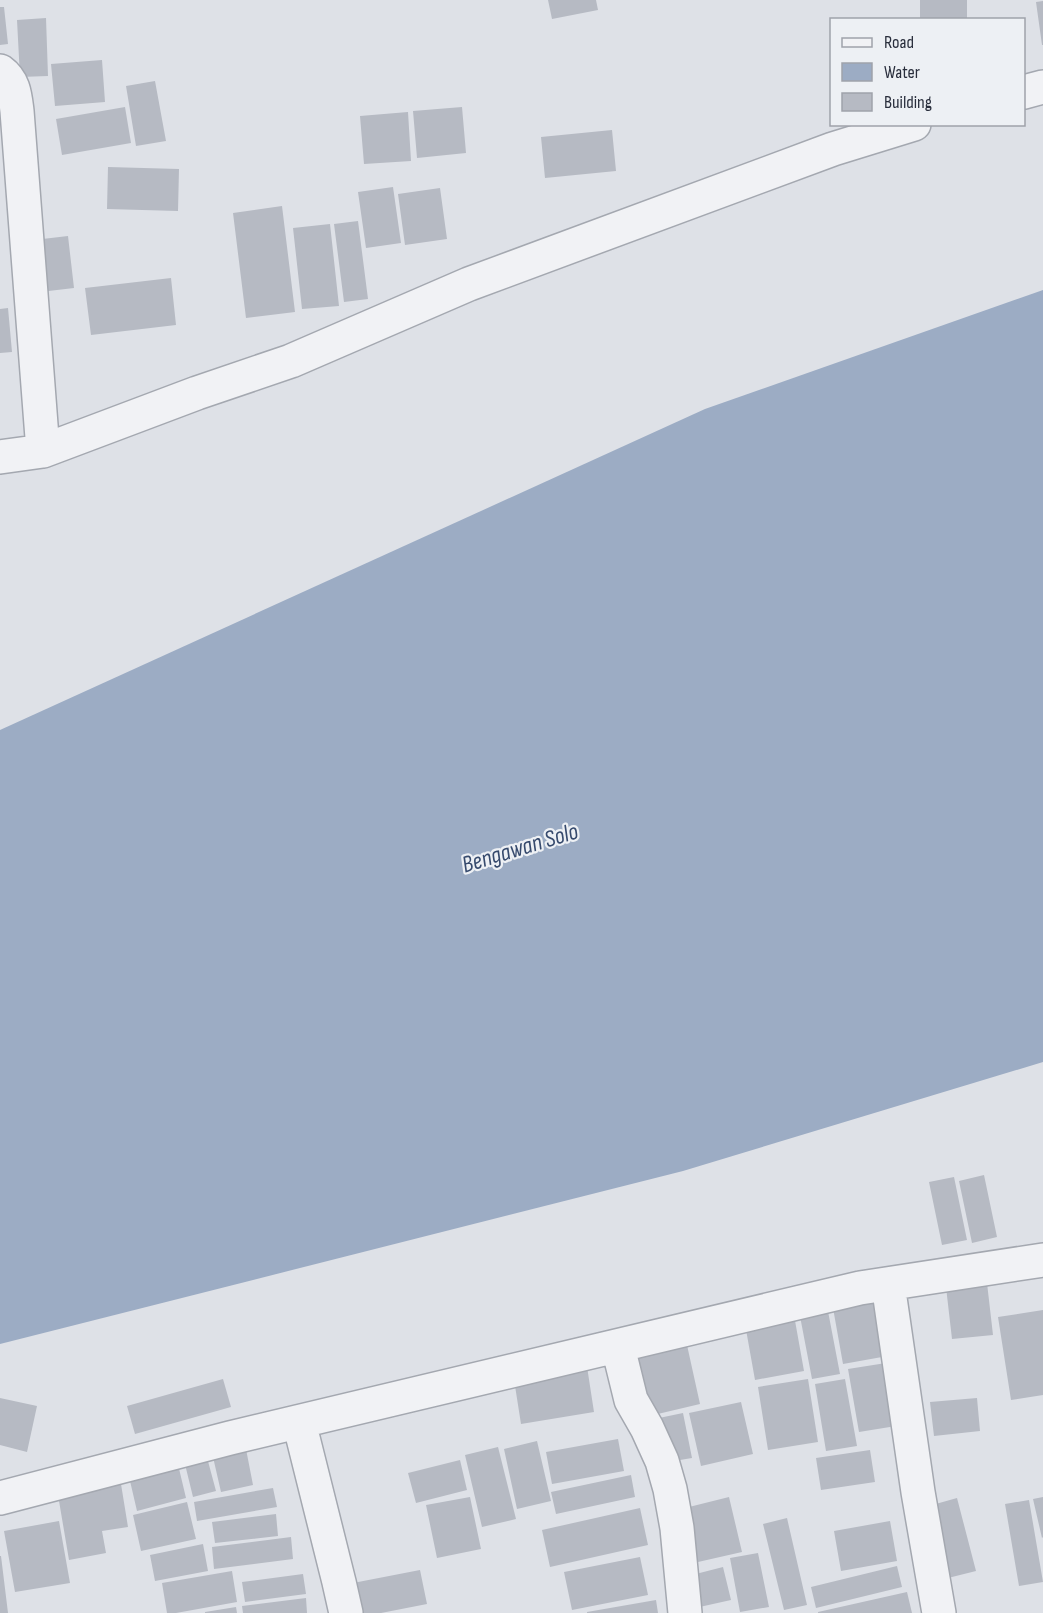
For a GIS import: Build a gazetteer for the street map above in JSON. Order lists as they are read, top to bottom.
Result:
{
  "water": ["Bengawan Solo"],
  "legend": ["Road", "Water", "Building"]
}
